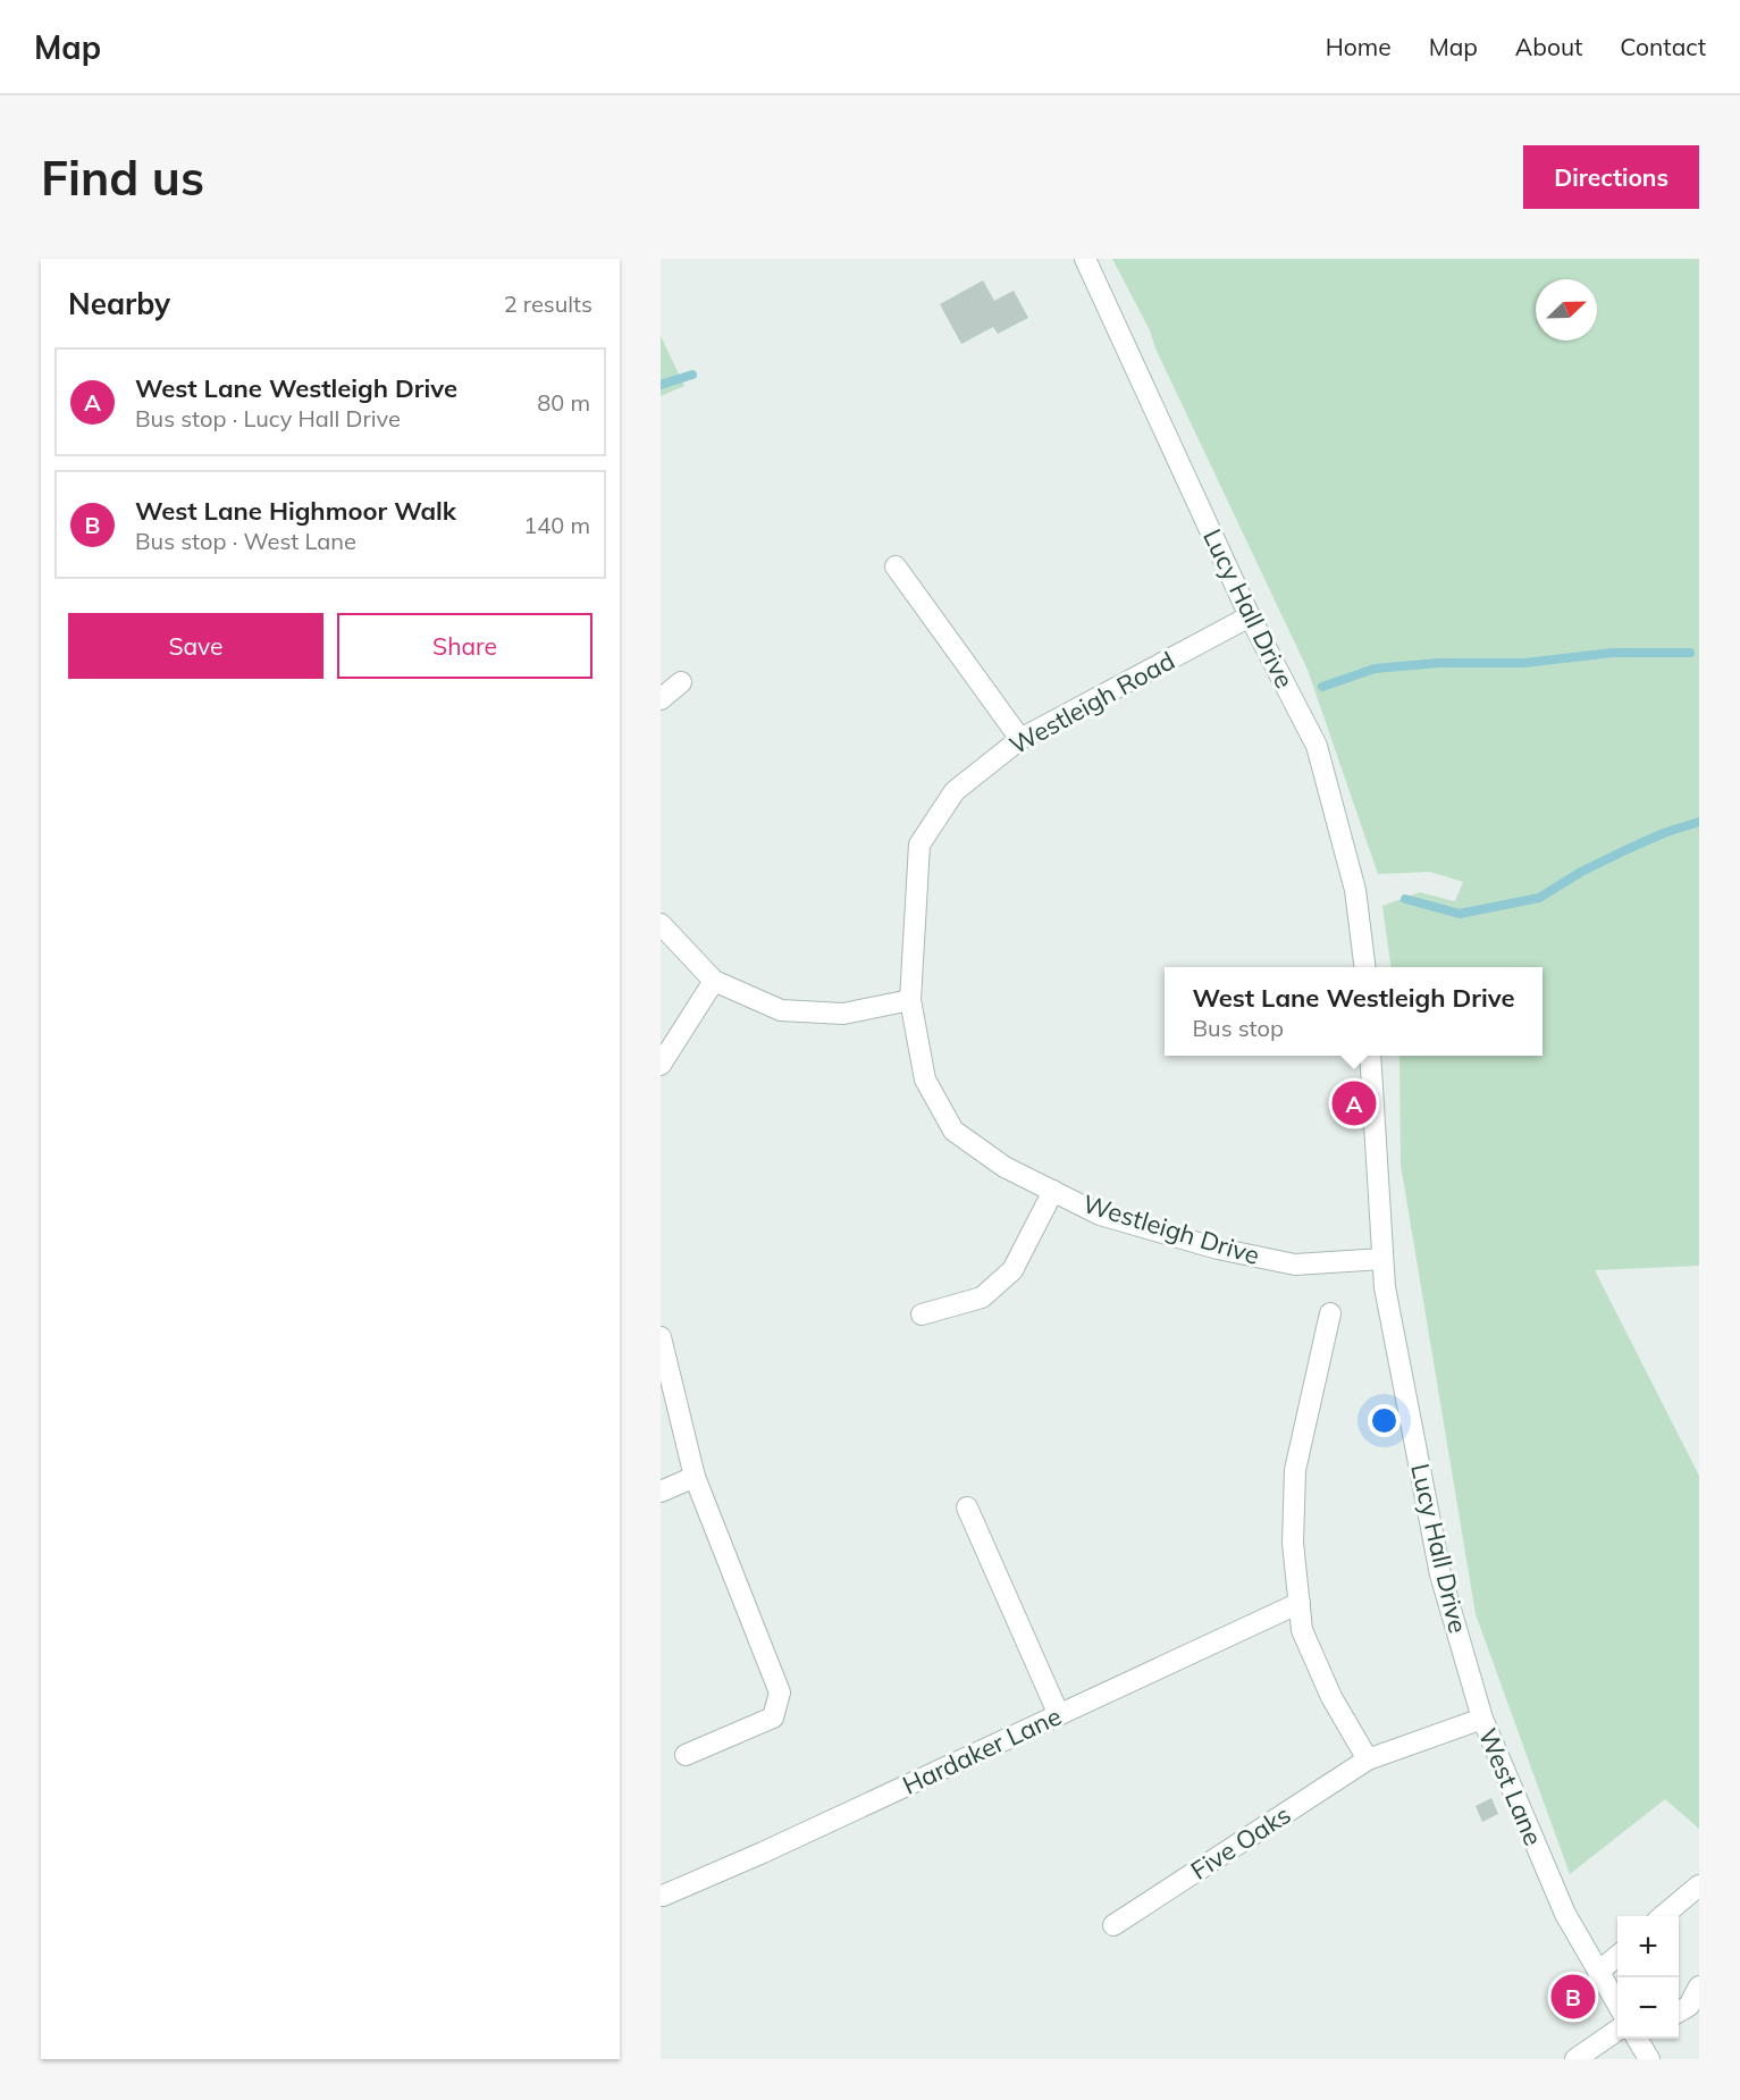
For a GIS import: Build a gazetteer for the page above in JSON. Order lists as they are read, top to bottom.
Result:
{
  "streets": {
    "street": [
      "Lucy Hall Drive",
      "Westleigh Road",
      "Westleigh Drive",
      "Hardaker Lane",
      "West Lane",
      "Five Oaks"
    ]
  },
  "crossings": [
    ["Lucy Hall Drive", "Westleigh Road"],
    ["Lucy Hall Drive", "Westleigh Drive"],
    ["Lucy Hall Drive", "West Lane"],
    ["Westleigh Road", "Westleigh Drive"],
    ["West Lane", "Five Oaks"]
  ],
  "north": "top right",
  "page": {
    "header": "Map",
    "nav": [
      "Home",
      "Map",
      "About",
      "Contact"
    ],
    "buttons": [
      "Directions",
      ["Save", "Share"]
    ],
    "title": "Find us",
    "heading": ["Nearby", "2 results"],
    "list": [
      {
        "mark": "A",
        "name": "West Lane Westleigh Drive",
        "note": "Bus stop · Lucy Hall Drive",
        "value": "80 m"
      },
      {
        "mark": "B",
        "name": "West Lane Highmoor Walk",
        "note": "Bus stop · West Lane",
        "value": "140 m"
      }
    ],
    "popup": ["West Lane Westleigh Drive", "Bus stop"],
    "pins": ["A", "B"],
    "map_buttons": ["+", "−"]
  }
}
